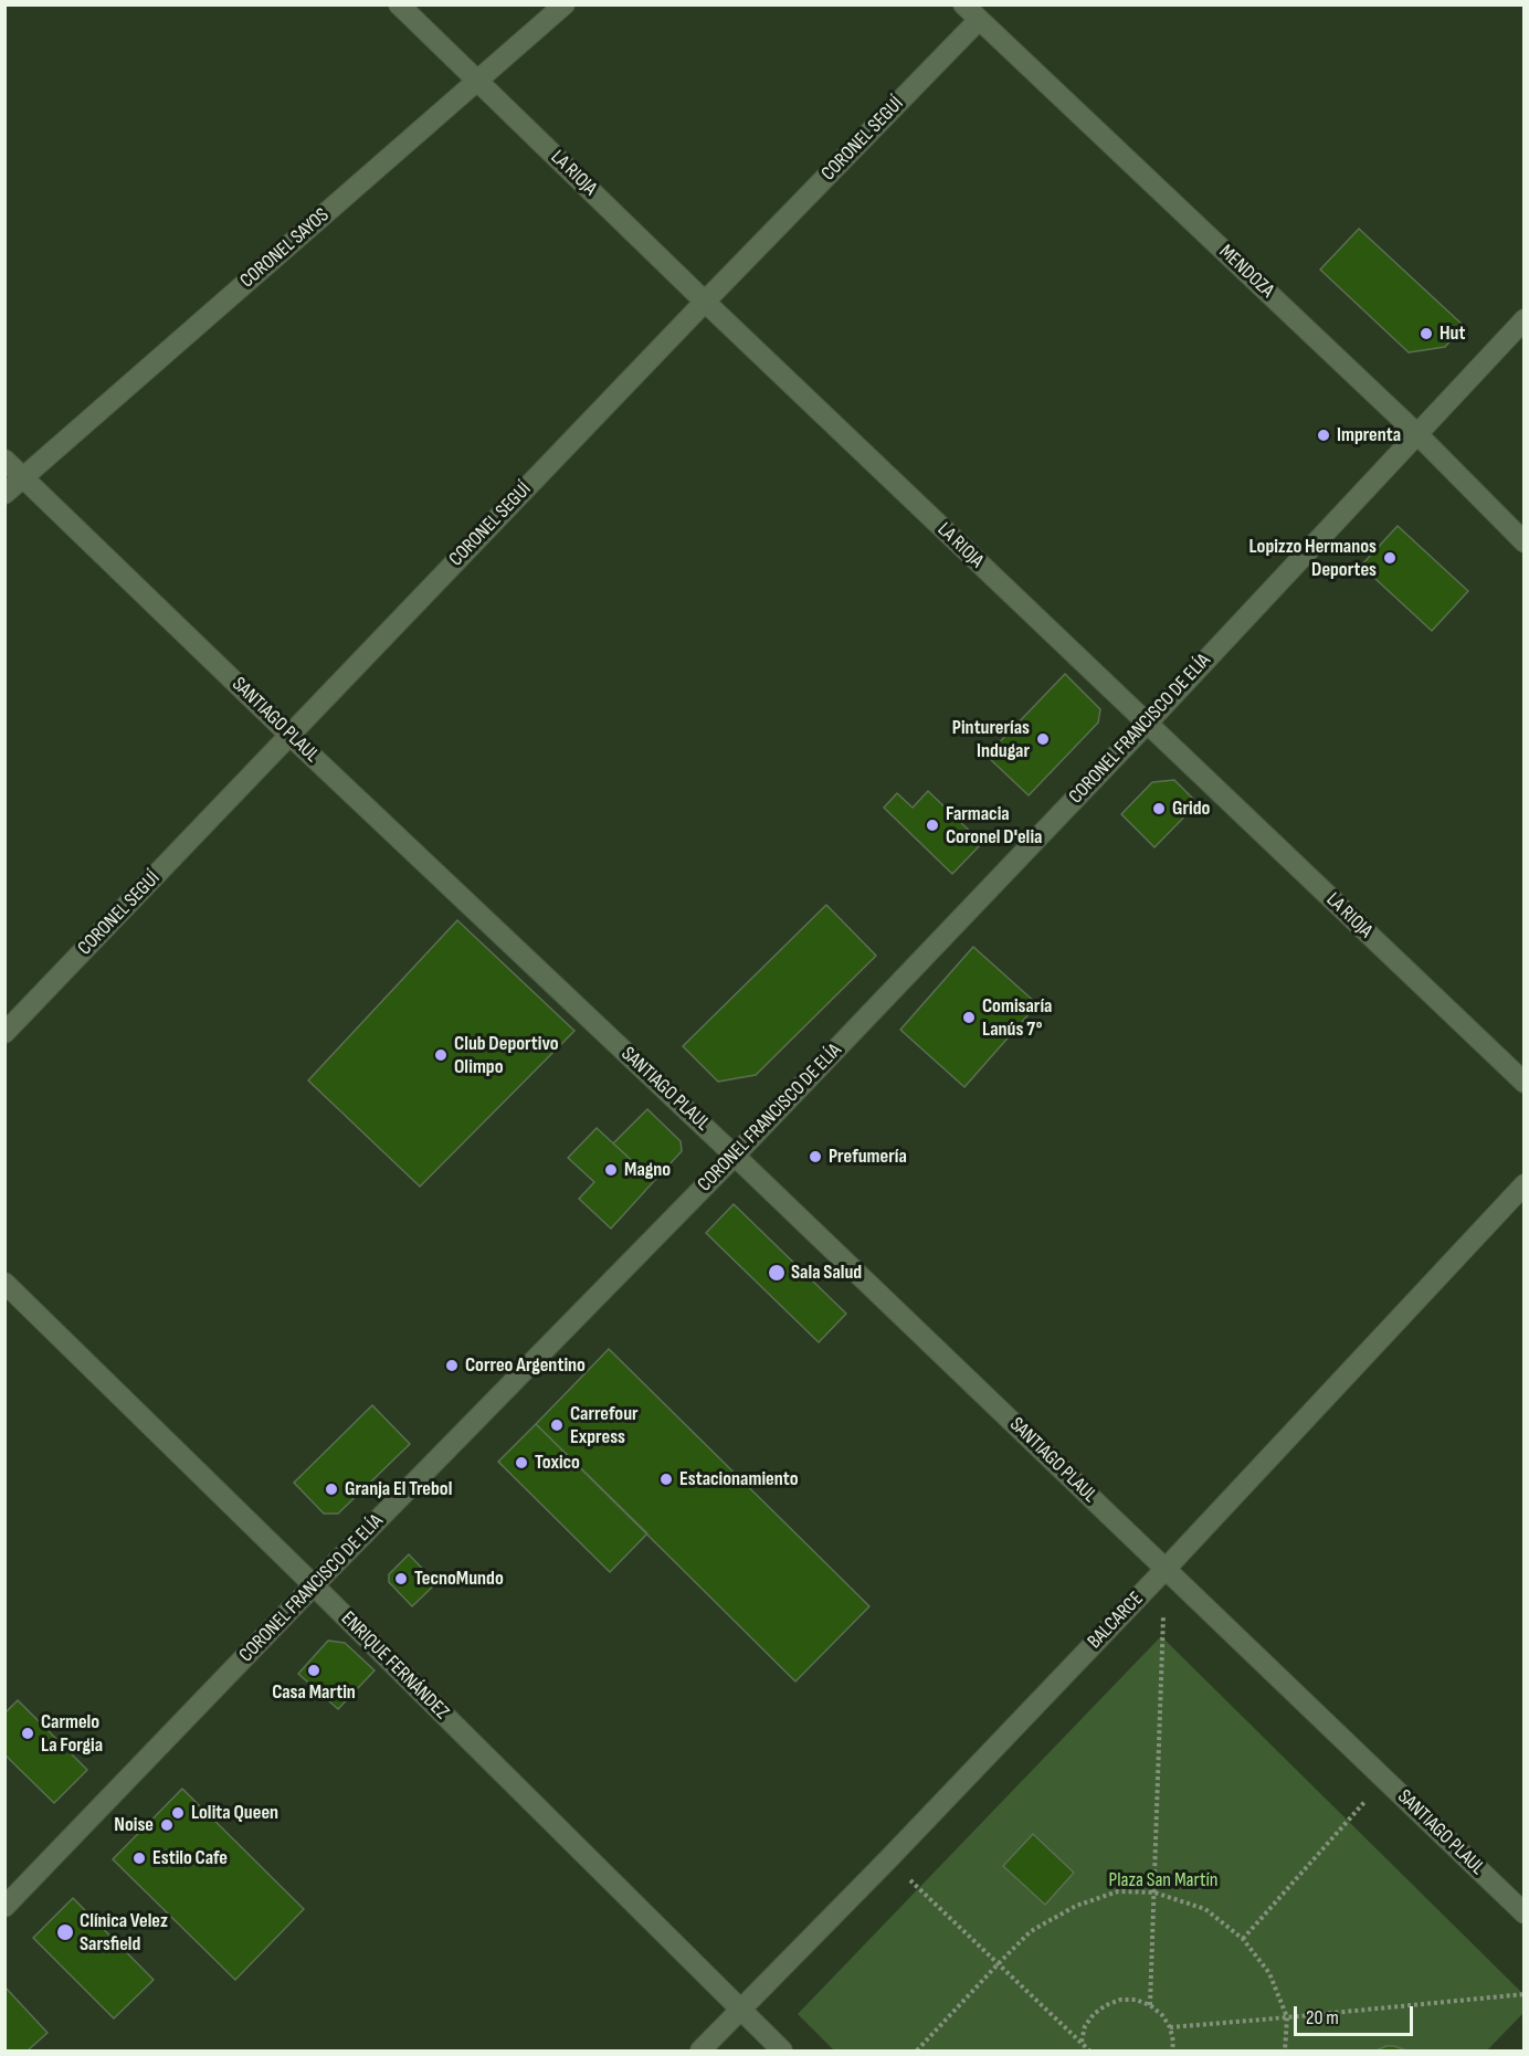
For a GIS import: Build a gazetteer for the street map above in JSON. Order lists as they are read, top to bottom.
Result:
{
  "streets": {
    "street": [
      "CORONEL SEGUÍ",
      "LA RIOJA",
      "CORONEL SAYOS",
      "MENDOZA",
      "SANTIAGO PLAUL",
      "CORONEL FRANCISCO DE ELÍA",
      "BALCARCE",
      "ENRIQUE FERNÁNDEZ"
    ]
  },
  "crossings": [
    ["CORONEL SEGUÍ", "LA RIOJA"],
    ["CORONEL SEGUÍ", "MENDOZA"],
    ["CORONEL SEGUÍ", "SANTIAGO PLAUL"],
    ["LA RIOJA", "CORONEL SAYOS"],
    ["LA RIOJA", "CORONEL FRANCISCO DE ELÍA"],
    ["CORONEL SAYOS", "SANTIAGO PLAUL"],
    ["MENDOZA", "CORONEL FRANCISCO DE ELÍA"],
    ["SANTIAGO PLAUL", "CORONEL FRANCISCO DE ELÍA"],
    ["SANTIAGO PLAUL", "BALCARCE"],
    ["CORONEL FRANCISCO DE ELÍA", "ENRIQUE FERNÁNDEZ"],
    ["BALCARCE", "ENRIQUE FERNÁNDEZ"]
  ],
  "parks": ["Plaza San Martín"],
  "places": [
    "Hut",
    "Imprenta",
    "Lopizzo Hermanos Deportes",
    "Pinturerías Indugar",
    "Grido",
    "Farmacia Coronel D'elia",
    "Comisaría Lanús 7°",
    "Club Deportivo Olimpo",
    "Prefumería",
    "Magno",
    "Sala Salud",
    "Correo Argentino",
    "Carrefour Express",
    "Toxico",
    "Estacionamiento",
    "Granja El Trebol",
    "TecnoMundo",
    "Casa Martin",
    "Carmelo La Forgia",
    "Lolita Queen",
    "Noise",
    "Estilo Cafe",
    "Clínica Velez Sarsfield"
  ],
  "scale_bar": "20 m"
}
